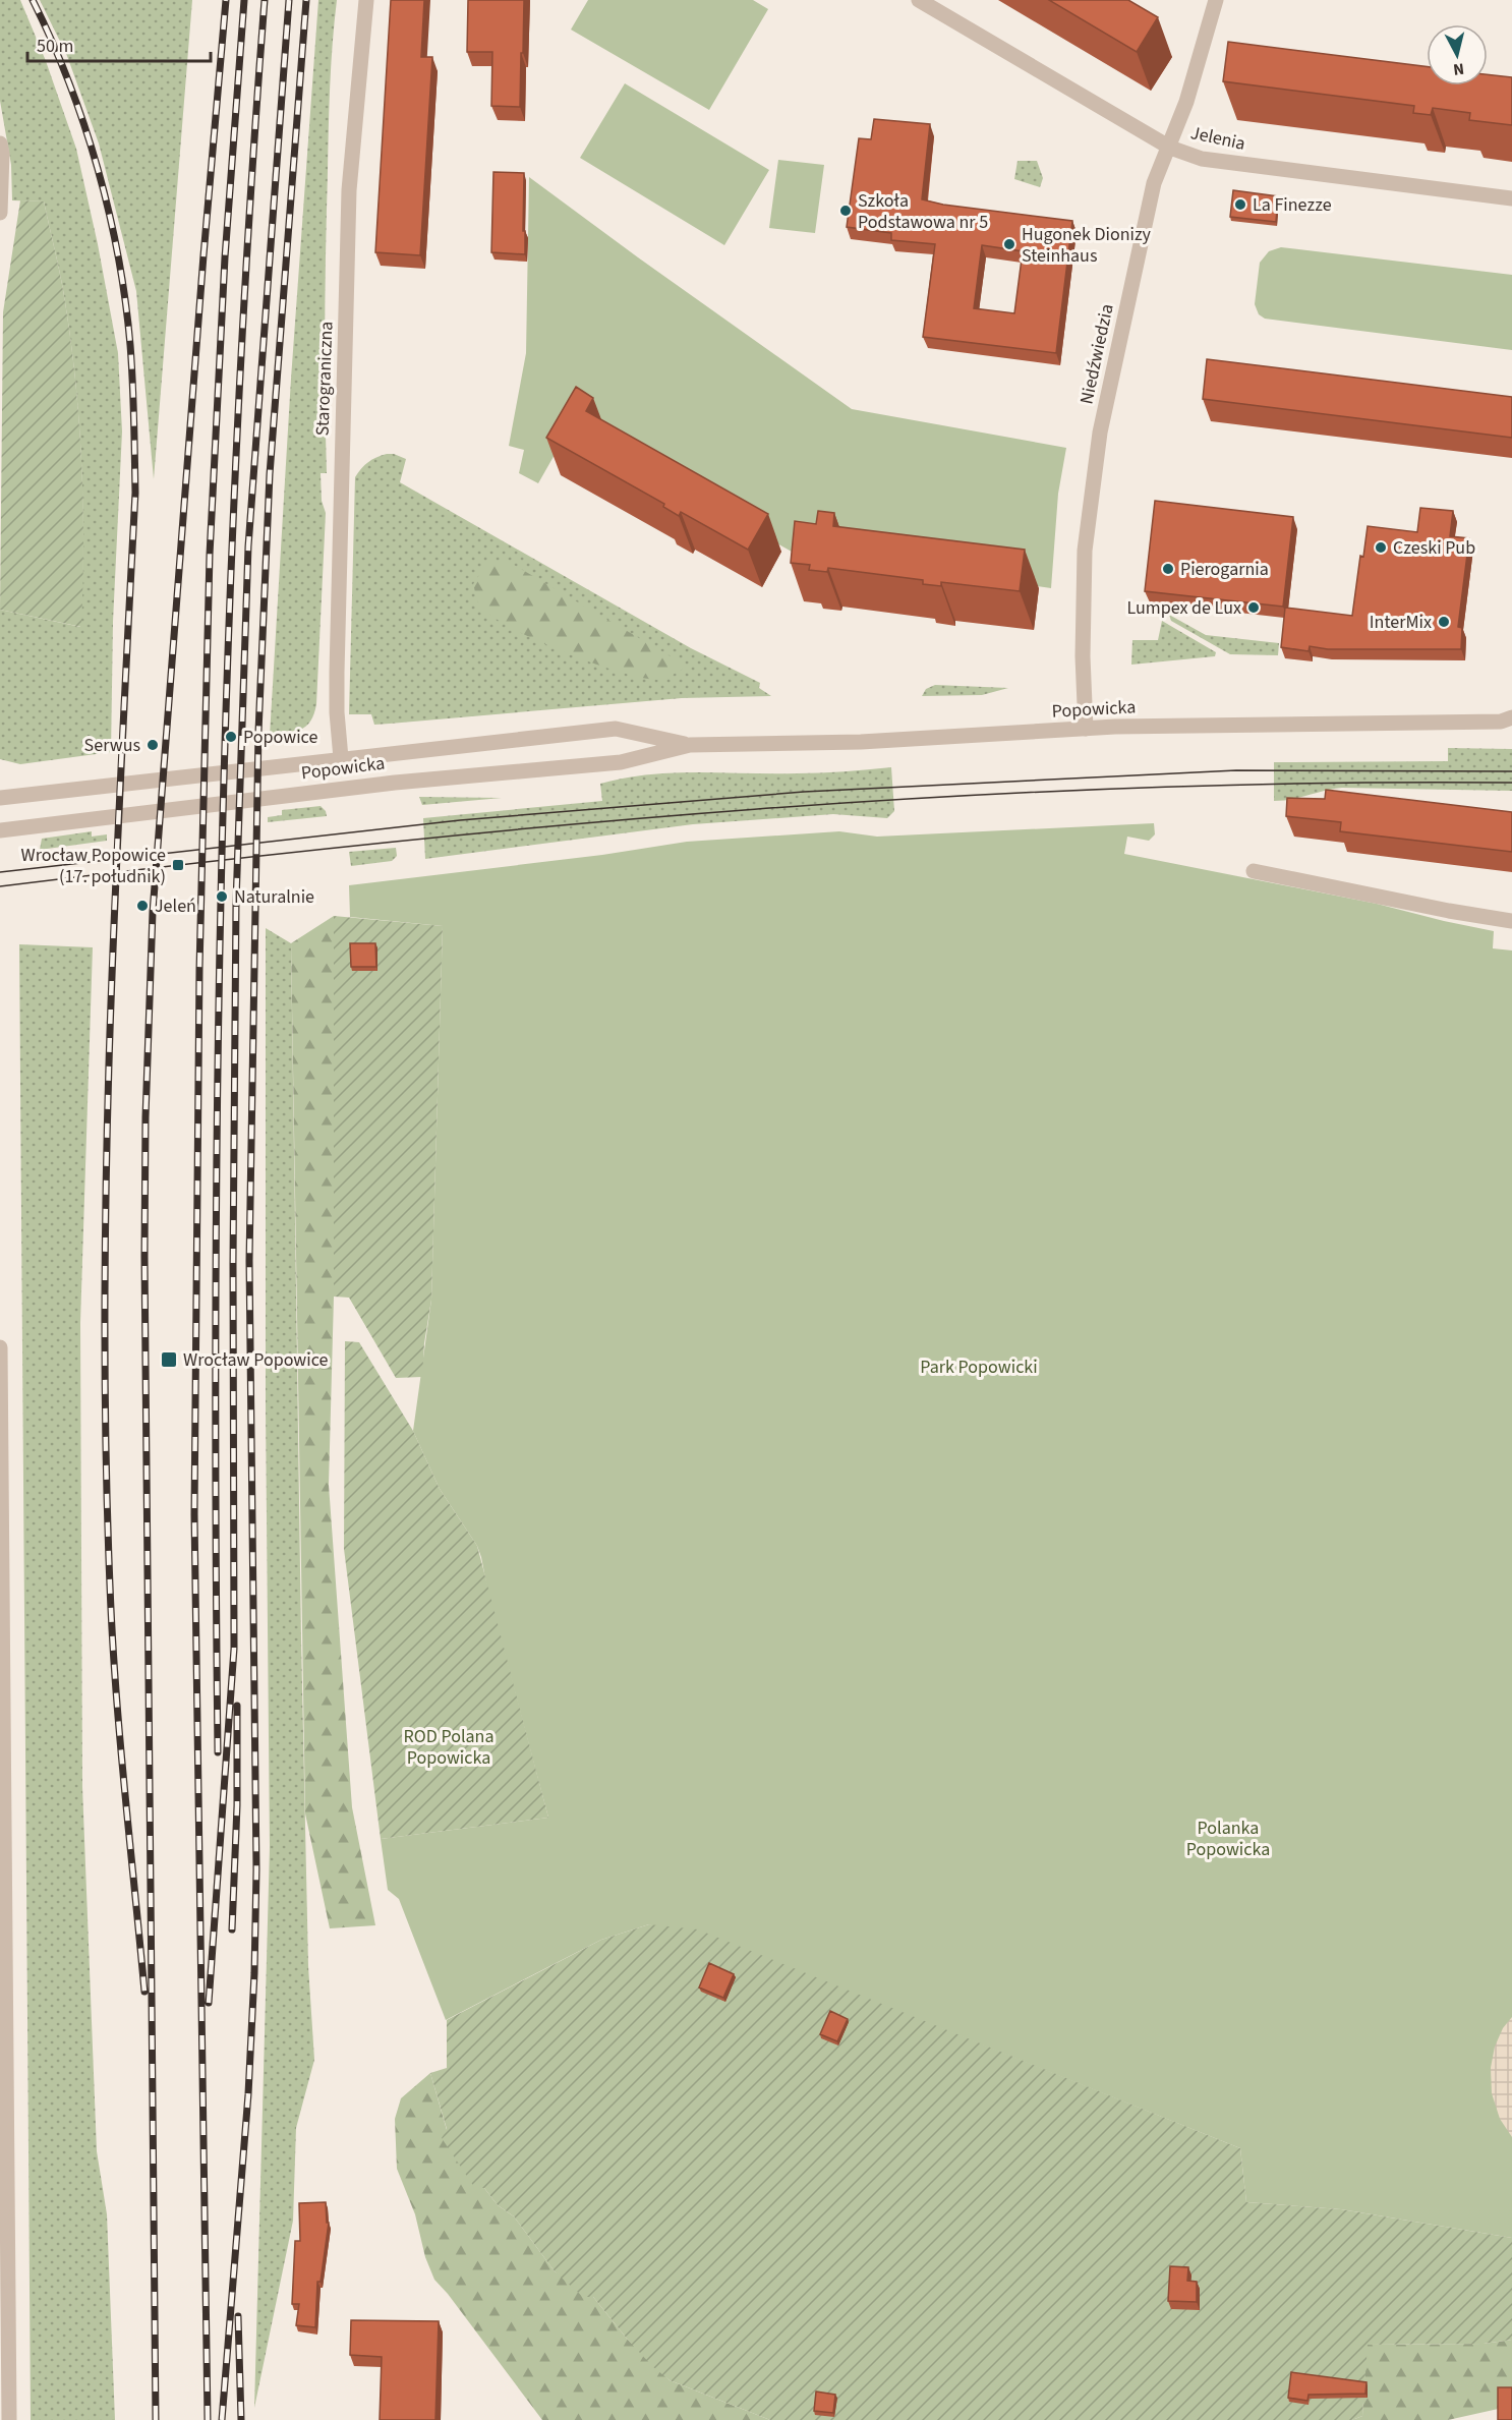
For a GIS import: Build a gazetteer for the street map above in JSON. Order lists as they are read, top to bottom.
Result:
{
  "streets": {
    "street": [
      "Jelenia",
      "Niedźwiedzia",
      "Starograniczna",
      "Popowicka"
    ]
  },
  "crossings": [
    ["Jelenia", "Niedźwiedzia"],
    ["Niedźwiedzia", "Popowicka"],
    ["Starograniczna", "Popowicka"]
  ],
  "parks": ["Park Popowicki", "ROD Polana Popowicka", "Polanka Popowicka"],
  "places": {
    "other": [
      "La Finezze",
      "Szkoła Podstawowa nr 5",
      "Hugonek Dionizy Steinhaus",
      "Czeski Pub",
      "Pierogarnia",
      "Lumpex de Lux",
      "InterMix",
      "Popowice",
      "Serwus",
      "Naturalnie",
      "Jeleń"
    ],
    "transit": ["Wrocław Popowice (17. południk)", "Wrocław Popowice"]
  },
  "scale_bar": "50 m",
  "north": "bottom"
}
